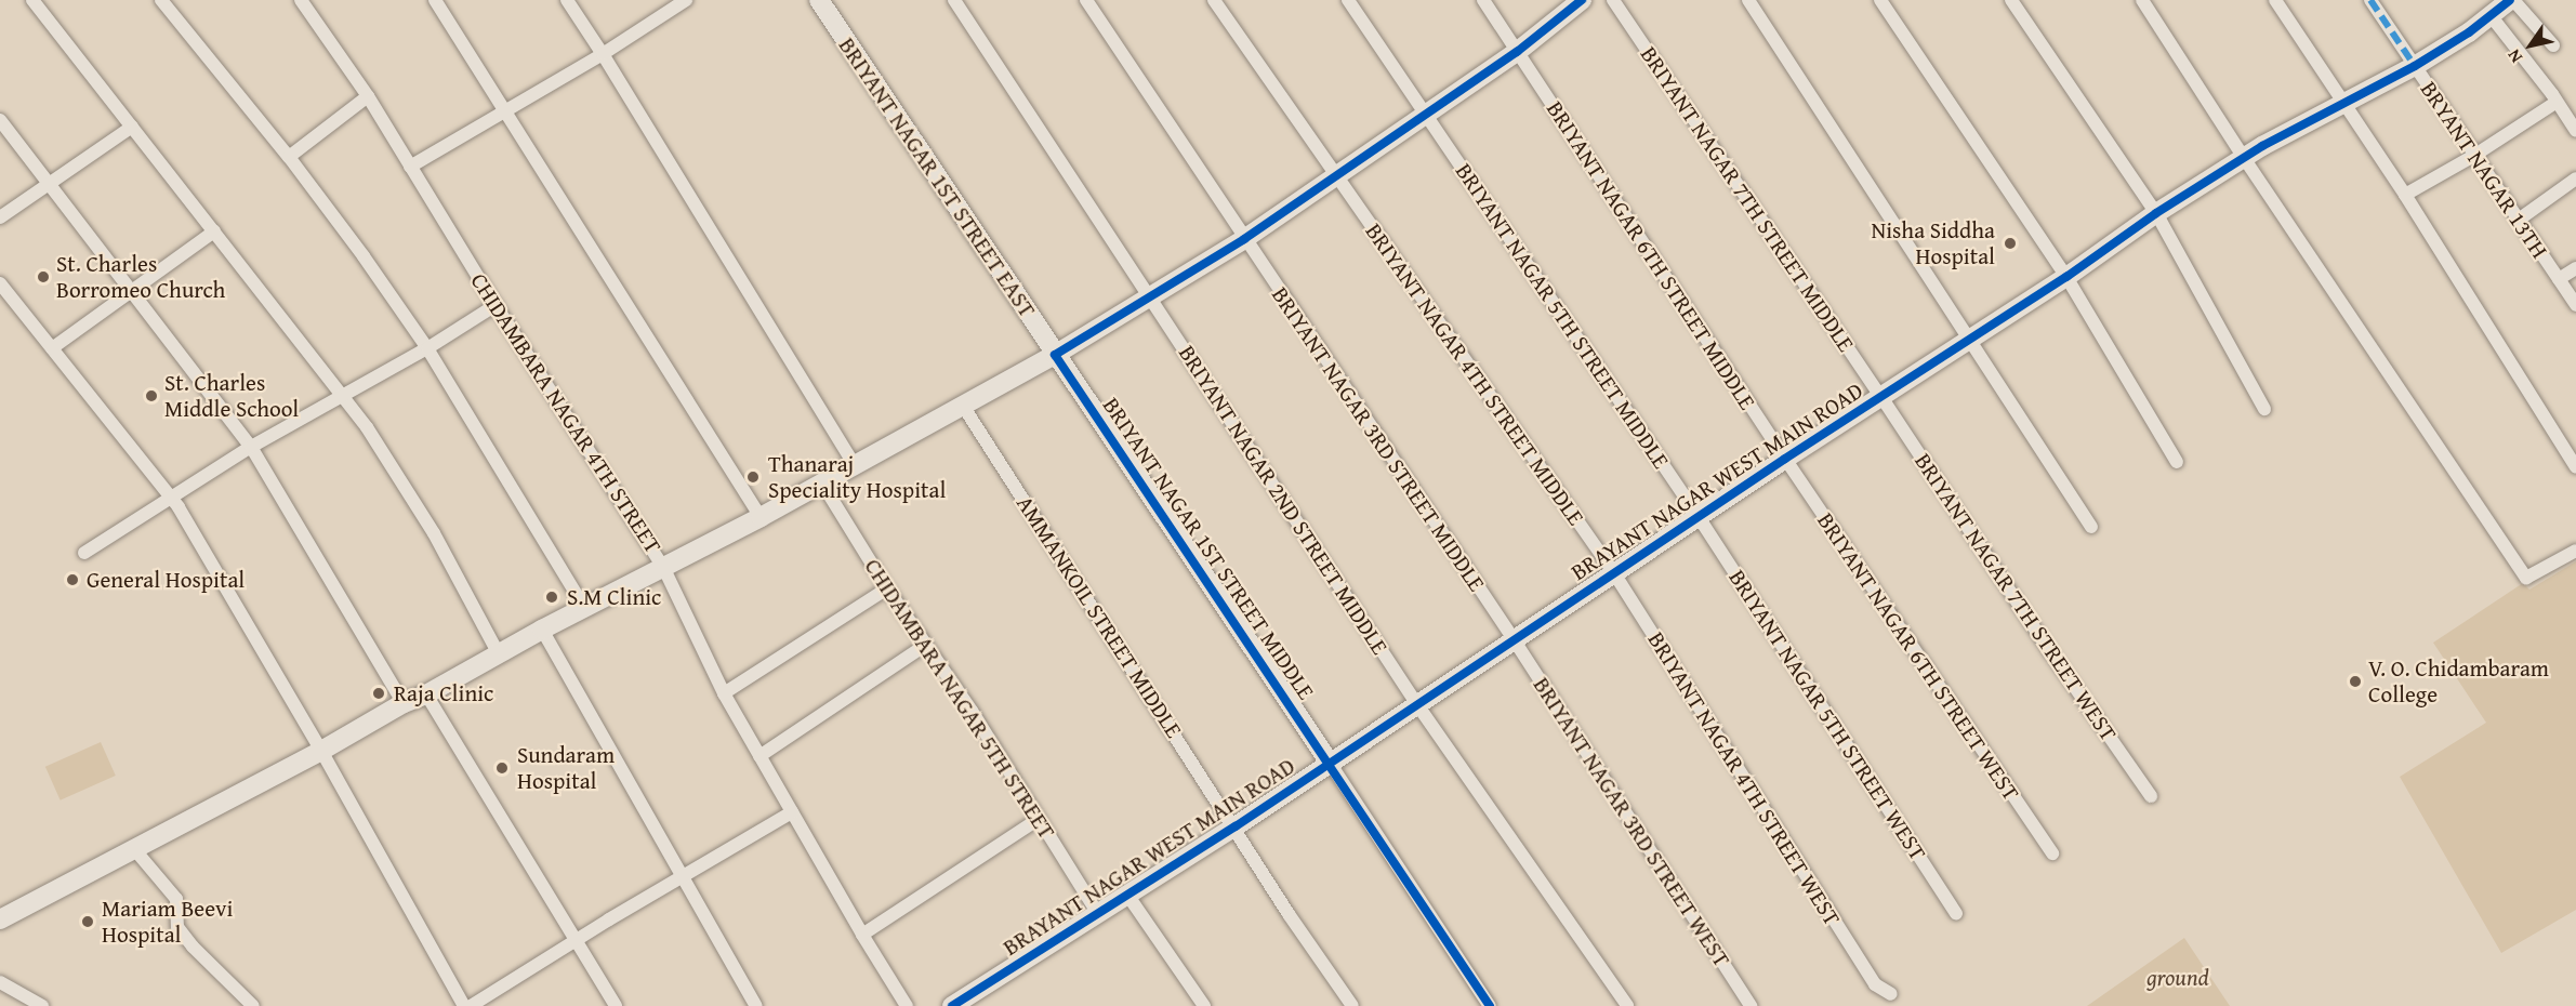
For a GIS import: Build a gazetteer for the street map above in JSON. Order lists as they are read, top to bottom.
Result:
{
  "streets": {
    "street": [
      "BRYANT NAGAR 13TH",
      "BRIYANT NAGAR 1ST STREET EAST",
      "BRIYANT NAGAR 7TH STREET MIDDLE",
      "BRIYANT NAGAR 6TH STREET MIDDLE",
      "BRIYANT NAGAR 5TH STREET MIDDLE",
      "BRIYANT NAGAR 4TH STREET MIDDLE",
      "CHIDAMBARA NAGAR 4TH STREET",
      "BRIYANT NAGAR 3RD STREET MIDDLE",
      "BRAYANT NAGAR WEST MAIN ROAD",
      "BRIYANT NAGAR 2ND STREET MIDDLE",
      "BRIYANT NAGAR 1ST STREET MIDDLE",
      "BRIYANT NAGAR 7TH STREET WEST",
      "AMMANKOIL STREET MIDDLE",
      "BRIYANT NAGAR 6TH STREET WEST",
      "CHIDAMBARA NAGAR 5TH STREET",
      "BRIYANT NAGAR 5TH STREET WEST",
      "BRIYANT NAGAR 4TH STREET WEST",
      "BRIYANT NAGAR 3RD STREET WEST"
    ]
  },
  "crossings": [
    ["BRYANT NAGAR 13TH", "BRAYANT NAGAR WEST MAIN ROAD"],
    ["BRIYANT NAGAR 1ST STREET EAST", "BRIYANT NAGAR 1ST STREET MIDDLE"],
    ["BRIYANT NAGAR 7TH STREET MIDDLE", "BRAYANT NAGAR WEST MAIN ROAD"],
    ["BRIYANT NAGAR 7TH STREET MIDDLE", "BRIYANT NAGAR 7TH STREET WEST"],
    ["BRIYANT NAGAR 6TH STREET MIDDLE", "BRAYANT NAGAR WEST MAIN ROAD"],
    ["BRIYANT NAGAR 6TH STREET MIDDLE", "BRIYANT NAGAR 6TH STREET WEST"],
    ["BRIYANT NAGAR 5TH STREET MIDDLE", "BRAYANT NAGAR WEST MAIN ROAD"],
    ["BRIYANT NAGAR 5TH STREET MIDDLE", "BRIYANT NAGAR 5TH STREET WEST"],
    ["BRIYANT NAGAR 4TH STREET MIDDLE", "BRAYANT NAGAR WEST MAIN ROAD"],
    ["BRIYANT NAGAR 4TH STREET MIDDLE", "BRIYANT NAGAR 4TH STREET WEST"],
    ["BRIYANT NAGAR 3RD STREET MIDDLE", "BRAYANT NAGAR WEST MAIN ROAD"],
    ["BRIYANT NAGAR 3RD STREET MIDDLE", "BRIYANT NAGAR 3RD STREET WEST"],
    ["BRAYANT NAGAR WEST MAIN ROAD", "BRIYANT NAGAR 2ND STREET MIDDLE"],
    ["BRAYANT NAGAR WEST MAIN ROAD", "BRIYANT NAGAR 1ST STREET MIDDLE"],
    ["BRAYANT NAGAR WEST MAIN ROAD", "BRIYANT NAGAR 7TH STREET WEST"],
    ["BRAYANT NAGAR WEST MAIN ROAD", "AMMANKOIL STREET MIDDLE"],
    ["BRAYANT NAGAR WEST MAIN ROAD", "BRIYANT NAGAR 6TH STREET WEST"],
    ["BRAYANT NAGAR WEST MAIN ROAD", "CHIDAMBARA NAGAR 5TH STREET"],
    ["BRAYANT NAGAR WEST MAIN ROAD", "BRIYANT NAGAR 5TH STREET WEST"],
    ["BRAYANT NAGAR WEST MAIN ROAD", "BRIYANT NAGAR 4TH STREET WEST"],
    ["BRAYANT NAGAR WEST MAIN ROAD", "BRIYANT NAGAR 3RD STREET WEST"]
  ],
  "parks": ["ground"],
  "places": [
    "Nisha Siddha Hospital",
    "St. Charles Borromeo Church",
    "St. Charles Middle School",
    "Thanaraj Speciality Hospital",
    "General Hospital",
    "S.M Clinic",
    "V. O. Chidambaram College",
    "Raja Clinic",
    "Sundaram Hospital",
    "Mariam Beevi Hospital"
  ],
  "north": "bottom left"
}
